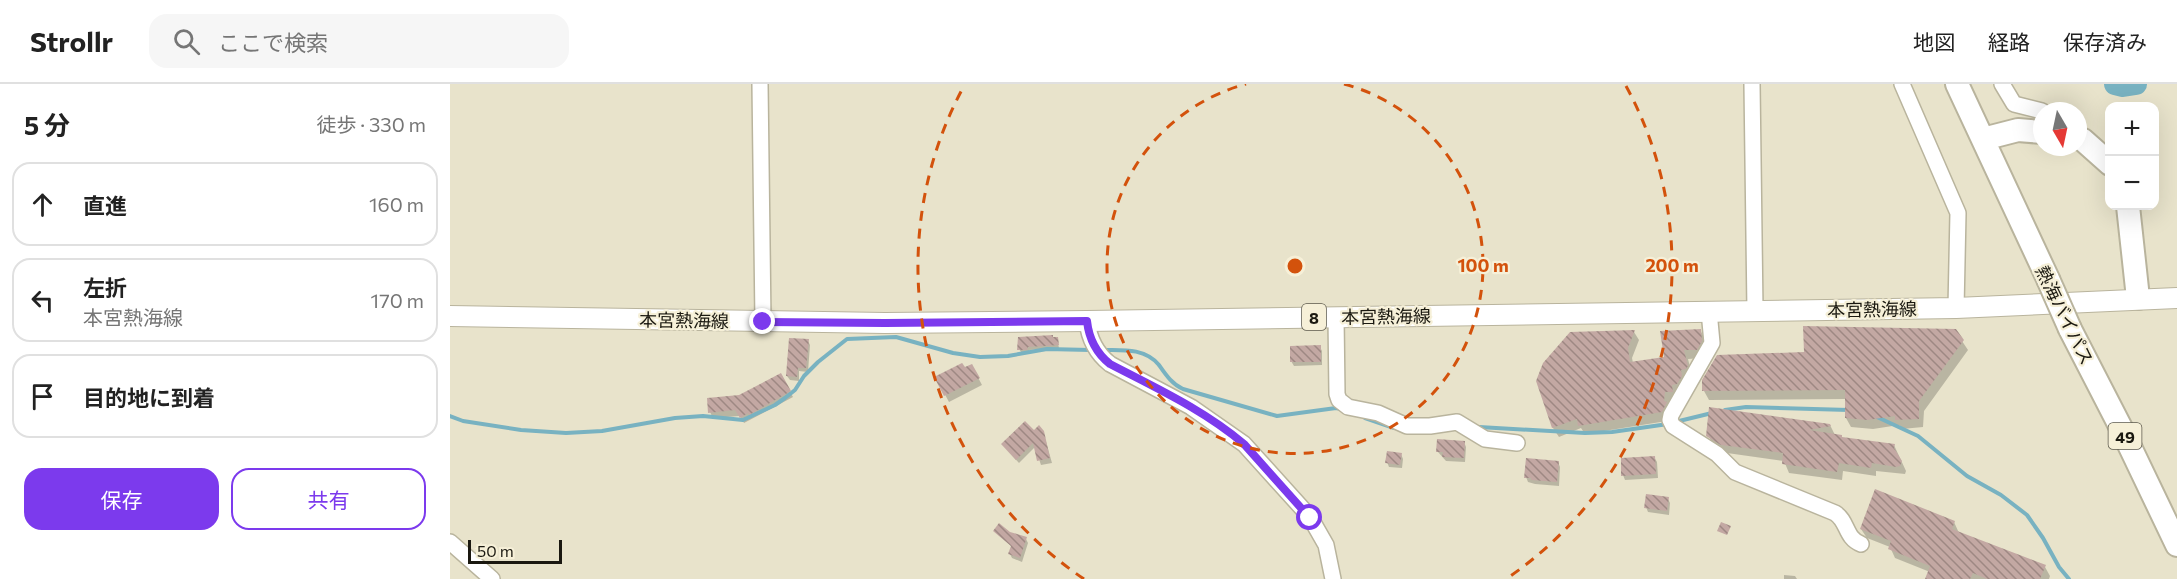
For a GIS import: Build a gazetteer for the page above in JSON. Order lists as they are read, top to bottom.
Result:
{
  "streets": {
    "highway": ["熱海バイパス", "49"],
    "main road": ["本宮熱海線", "8"]
  },
  "scale_bar": "50 m",
  "north": "bottom",
  "page": {
    "header": "Strollr",
    "search": "ここで検索",
    "nav": ["地図", "経路", "保存済み"],
    "heading": ["5 分", "徒歩 · 330 m"],
    "map_buttons": ["+", "−"],
    "list": [
      ["直進", "160 m"],
      ["左折", "本宮熱海線", "170 m"],
      "目的地に到着"
    ],
    "buttons": ["保存", "共有"],
    "scale": "50 m"
  },
  "rings": ["100 m", "200 m"]
}
